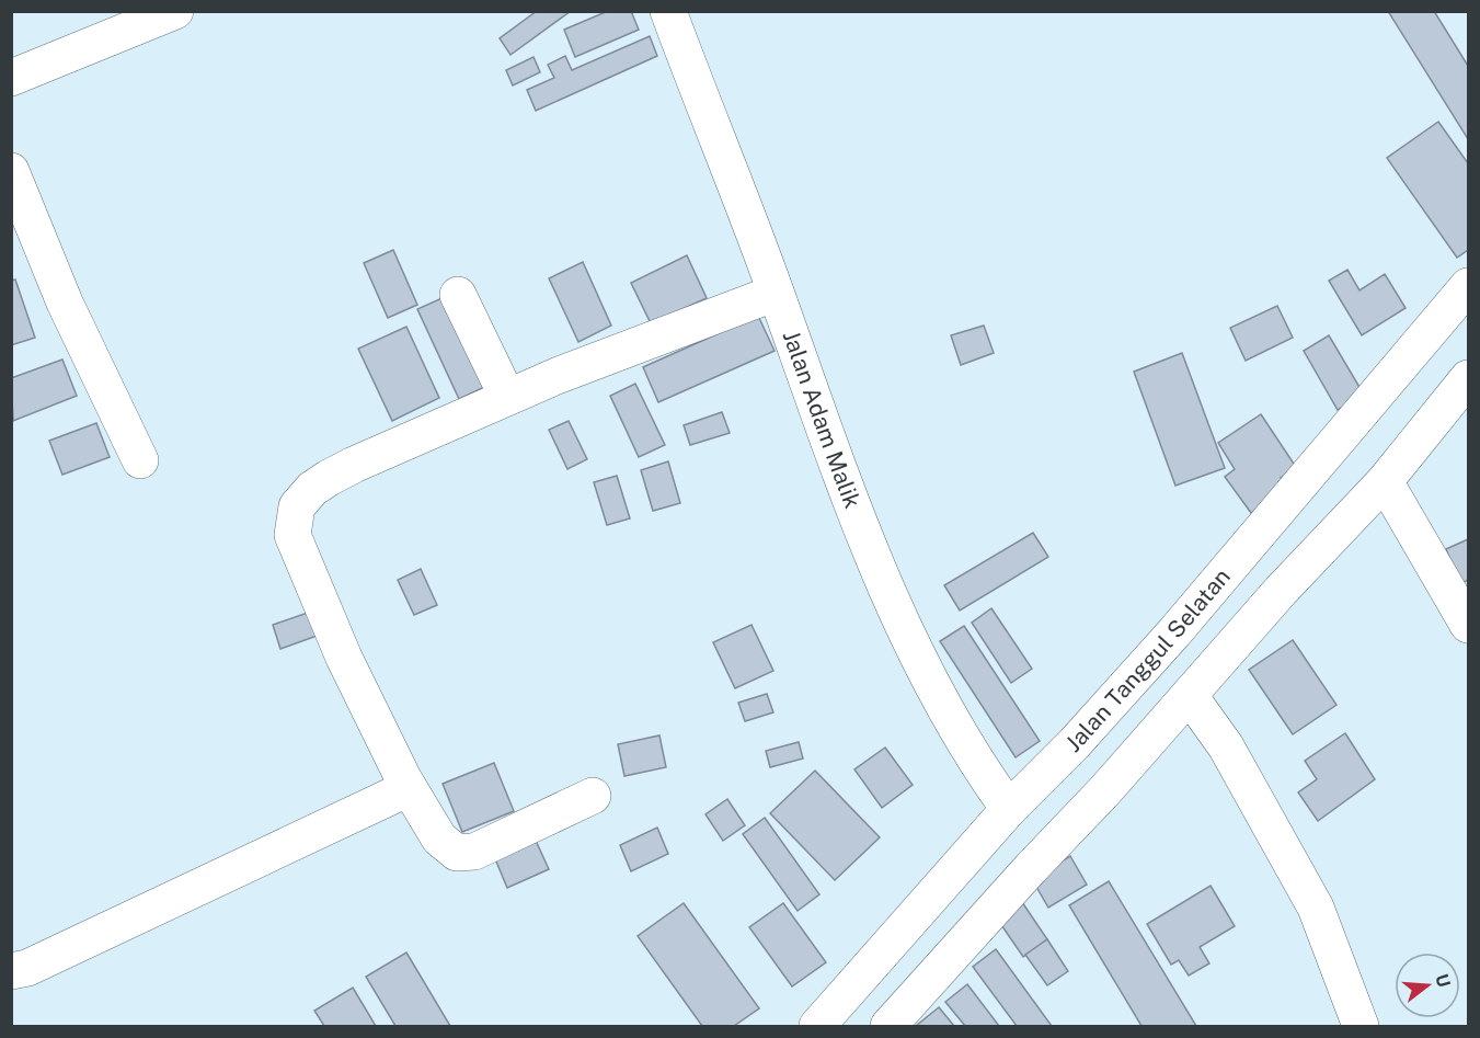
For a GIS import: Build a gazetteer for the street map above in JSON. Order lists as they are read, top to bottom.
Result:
{
  "streets": {
    "street": ["Jalan Adam Malik", "Jalan Tanggul Selatan"]
  },
  "crossings": [
    ["Jalan Adam Malik", "Jalan Tanggul Selatan"]
  ],
  "north": "right"
}
